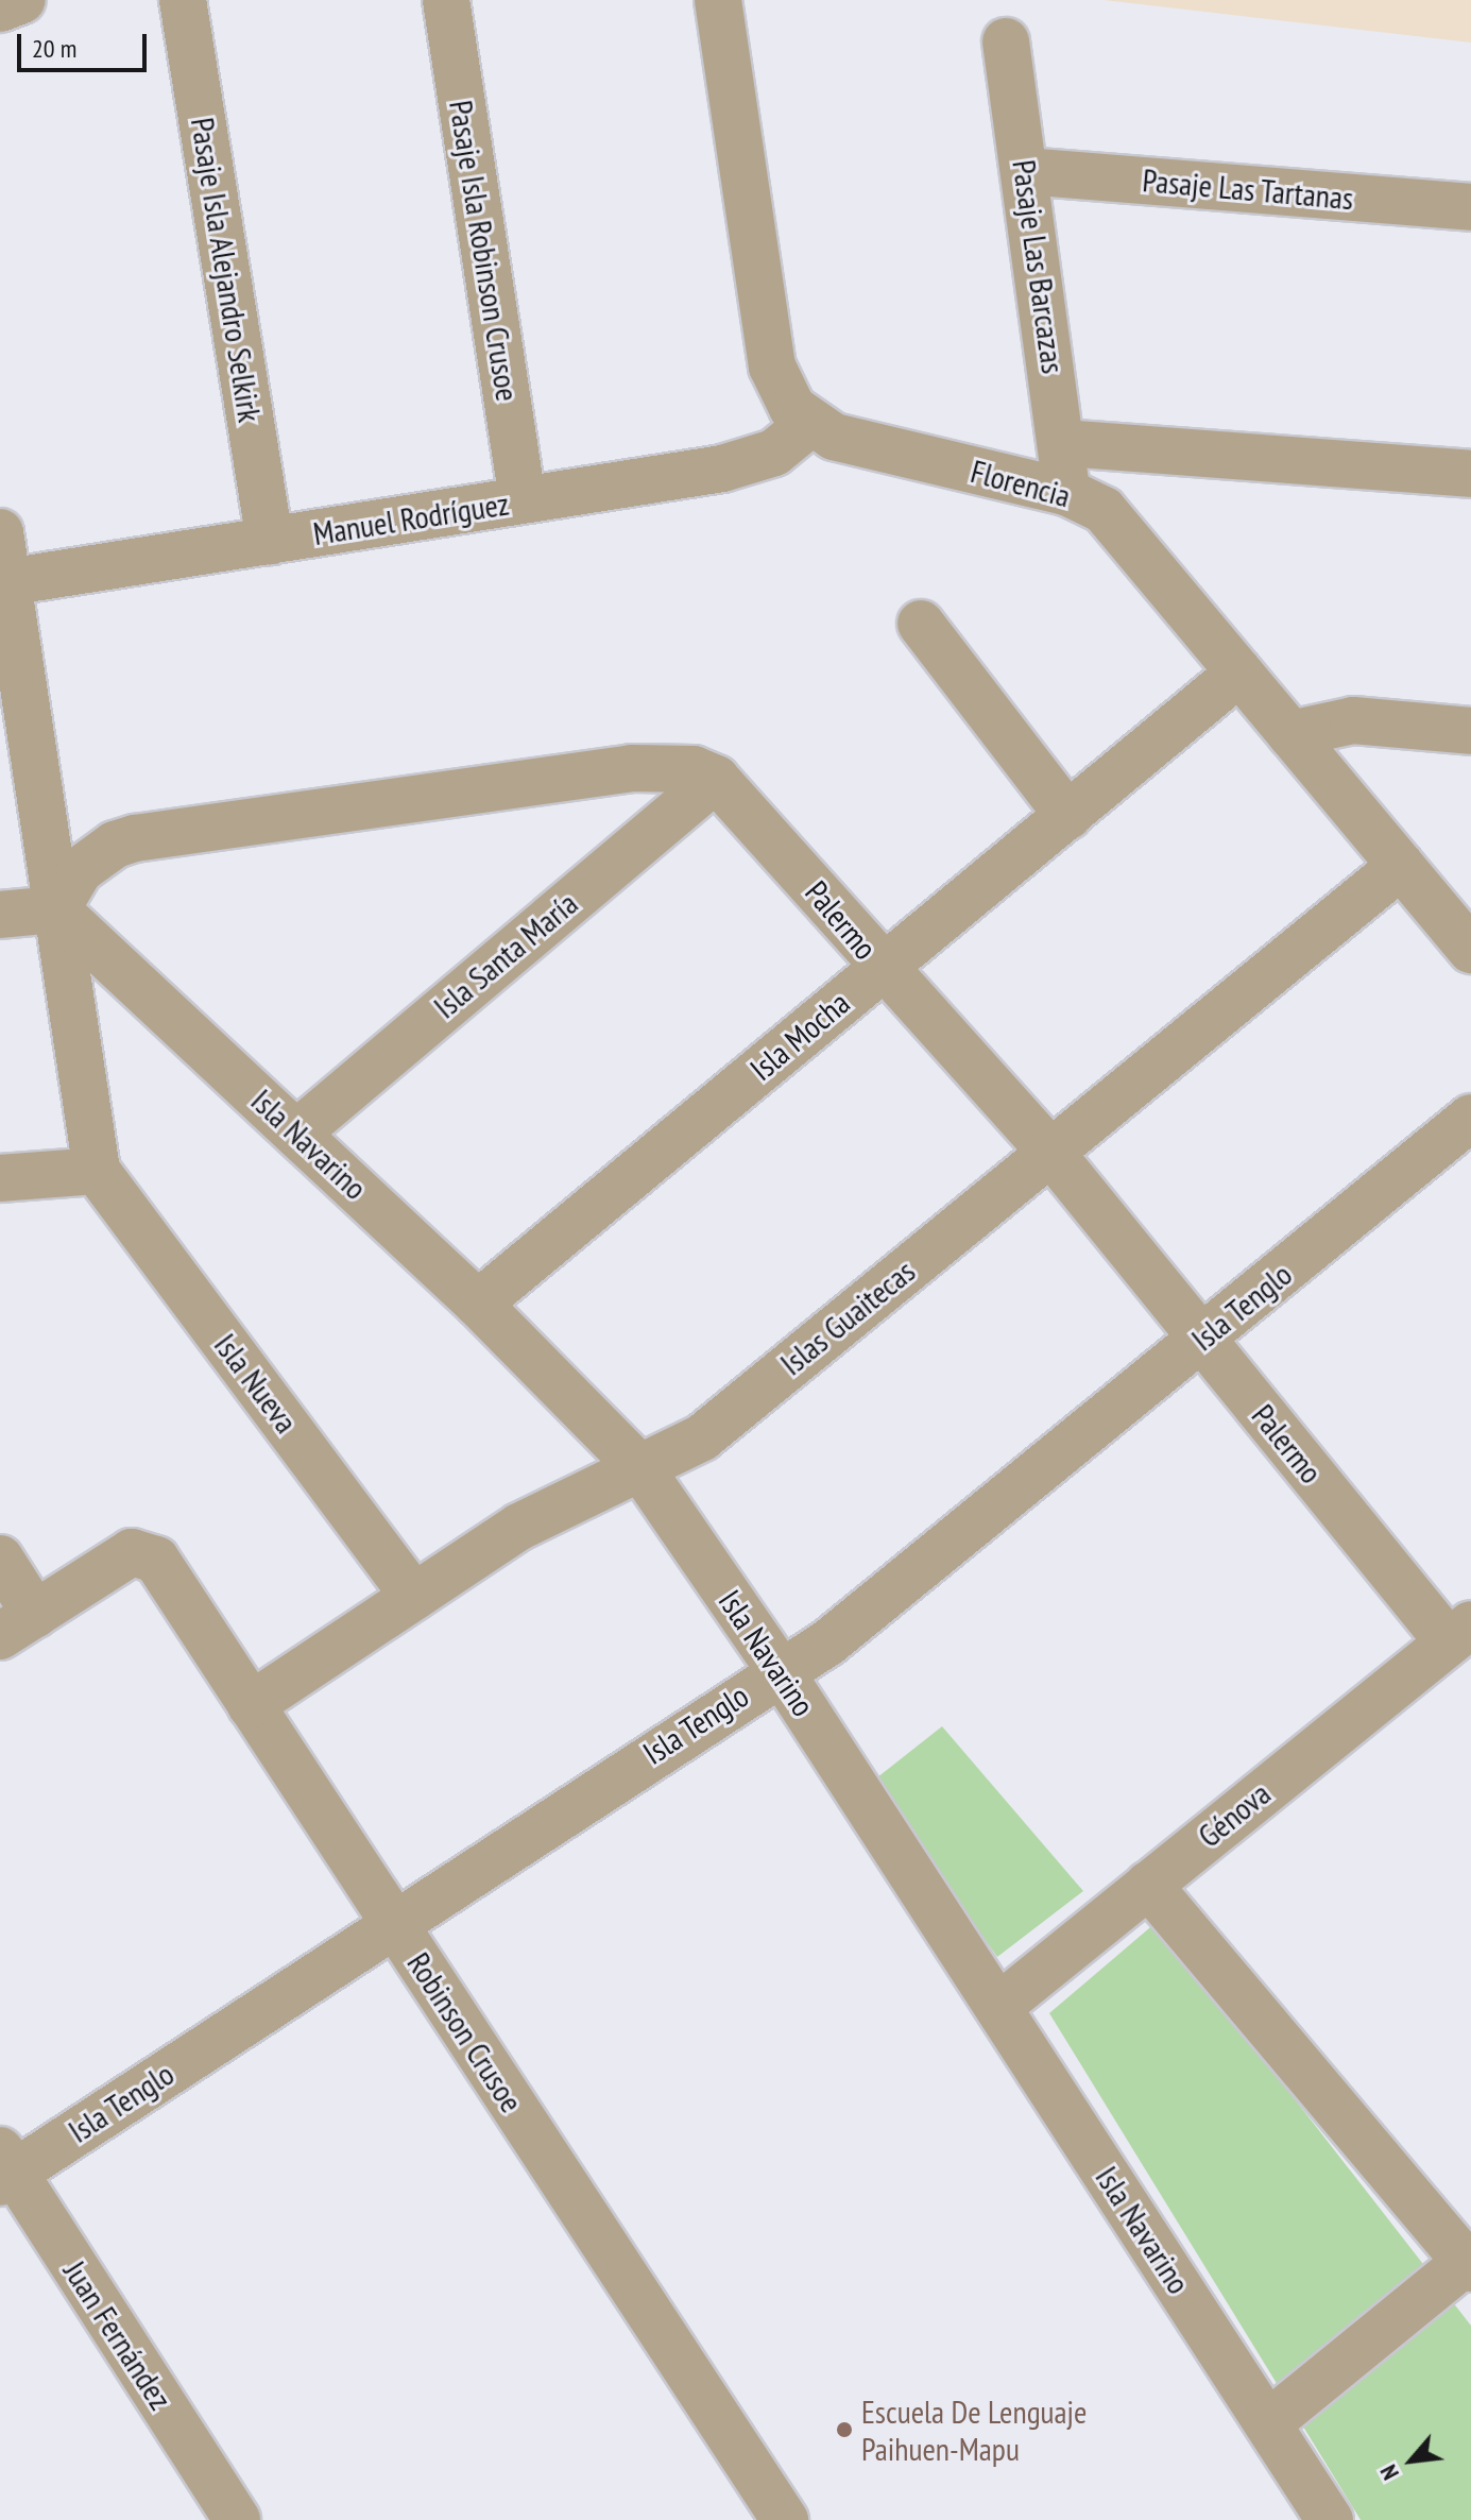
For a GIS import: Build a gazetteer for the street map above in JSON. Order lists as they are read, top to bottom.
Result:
{
  "streets": {
    "street": [
      "Pasaje Las Tartanas",
      "Pasaje Isla Robinson Crusoe",
      "Pasaje Las Barcazas",
      "Pasaje Isla Alejandro Selkirk",
      "Florencia",
      "Manuel Rodríguez",
      "Palermo",
      "Isla Santa María",
      "Isla Mocha",
      "Isla Navarino",
      "Isla Tenglo",
      "Islas Guaitecas",
      "Isla Nueva",
      "Génova",
      "Robinson Crusoe",
      "Juan Fernández"
    ]
  },
  "crossings": [
    ["Pasaje Las Tartanas", "Pasaje Las Barcazas"],
    ["Pasaje Isla Robinson Crusoe", "Manuel Rodríguez"],
    ["Pasaje Las Barcazas", "Florencia"],
    ["Pasaje Isla Alejandro Selkirk", "Manuel Rodríguez"],
    ["Florencia", "Manuel Rodríguez"],
    ["Florencia", "Isla Mocha"],
    ["Florencia", "Islas Guaitecas"],
    ["Palermo", "Isla Santa María"],
    ["Palermo", "Isla Mocha"],
    ["Palermo", "Isla Navarino"],
    ["Palermo", "Isla Tenglo"],
    ["Palermo", "Islas Guaitecas"],
    ["Palermo", "Génova"],
    ["Isla Santa María", "Isla Navarino"],
    ["Isla Mocha", "Isla Navarino"],
    ["Isla Navarino", "Isla Tenglo"],
    ["Isla Navarino", "Islas Guaitecas"],
    ["Isla Navarino", "Génova"],
    ["Isla Tenglo", "Robinson Crusoe"],
    ["Isla Tenglo", "Juan Fernández"],
    ["Islas Guaitecas", "Isla Nueva"],
    ["Islas Guaitecas", "Robinson Crusoe"]
  ],
  "places": ["Escuela De Lenguaje Paihuen-Mapu"],
  "scale_bar": "20 m",
  "north": "bottom left"
}
